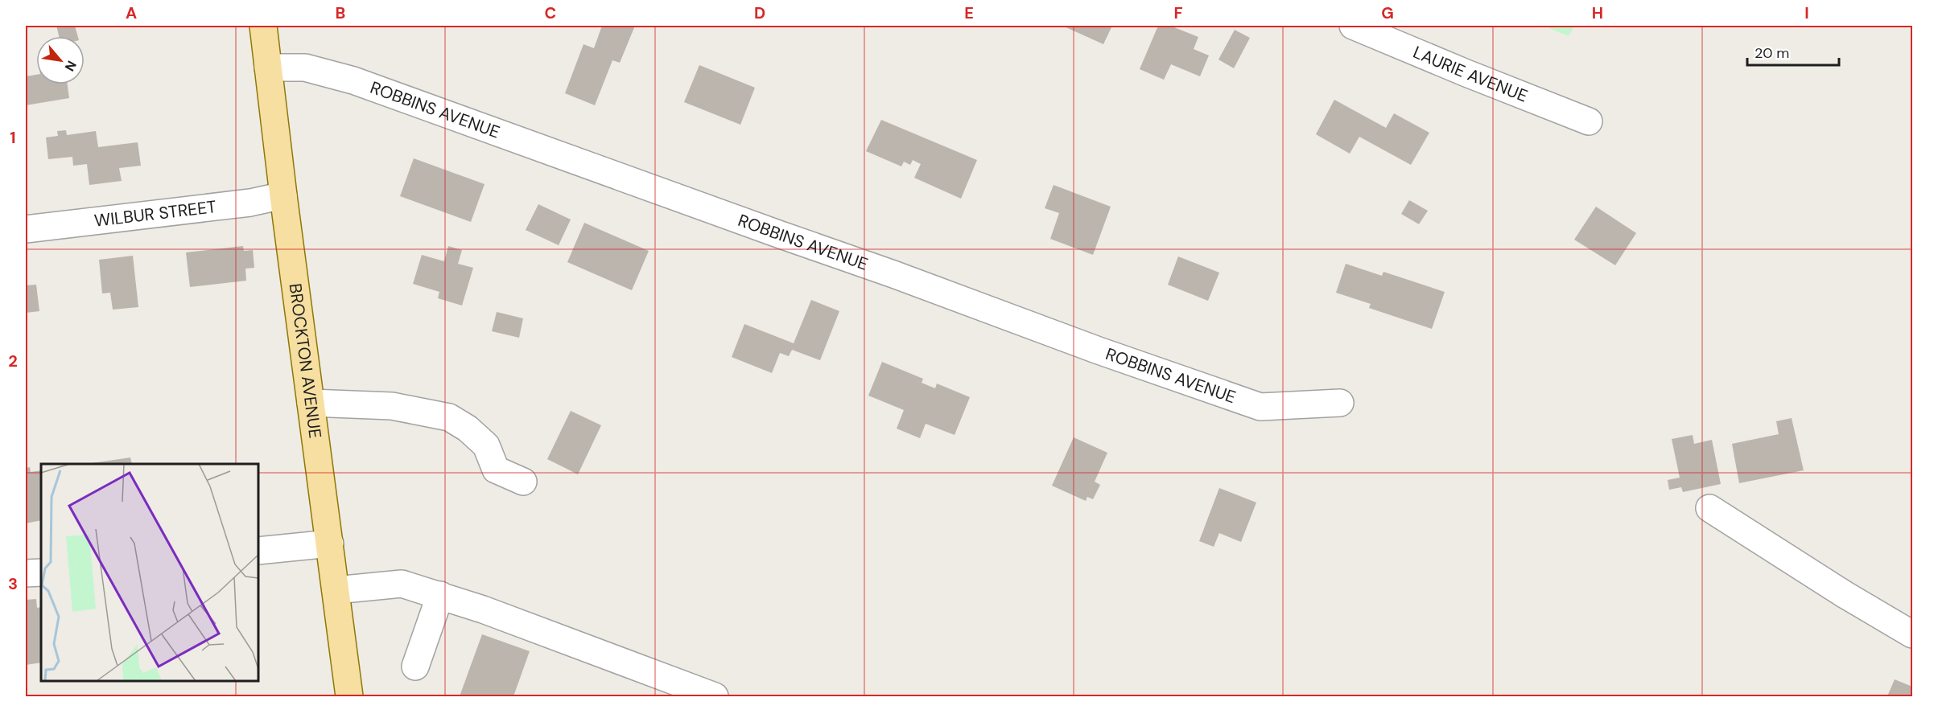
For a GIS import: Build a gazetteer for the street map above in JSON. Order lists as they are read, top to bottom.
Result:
{
  "streets": {
    "main road": ["BROCKTON AVENUE"],
    "street": ["LAURIE AVENUE", "ROBBINS AVENUE", "WILBUR STREET"]
  },
  "crossings": [
    ["ROBBINS AVENUE", "BROCKTON AVENUE"],
    ["WILBUR STREET", "BROCKTON AVENUE"]
  ],
  "scale_bar": "20 m",
  "north": "bottom right",
  "grid": {
    "columns": [
      "A",
      "B",
      "C",
      "D",
      "E",
      "F",
      "G",
      "H",
      "I"
    ],
    "rows": ["1", "2", "3"]
  }
}
